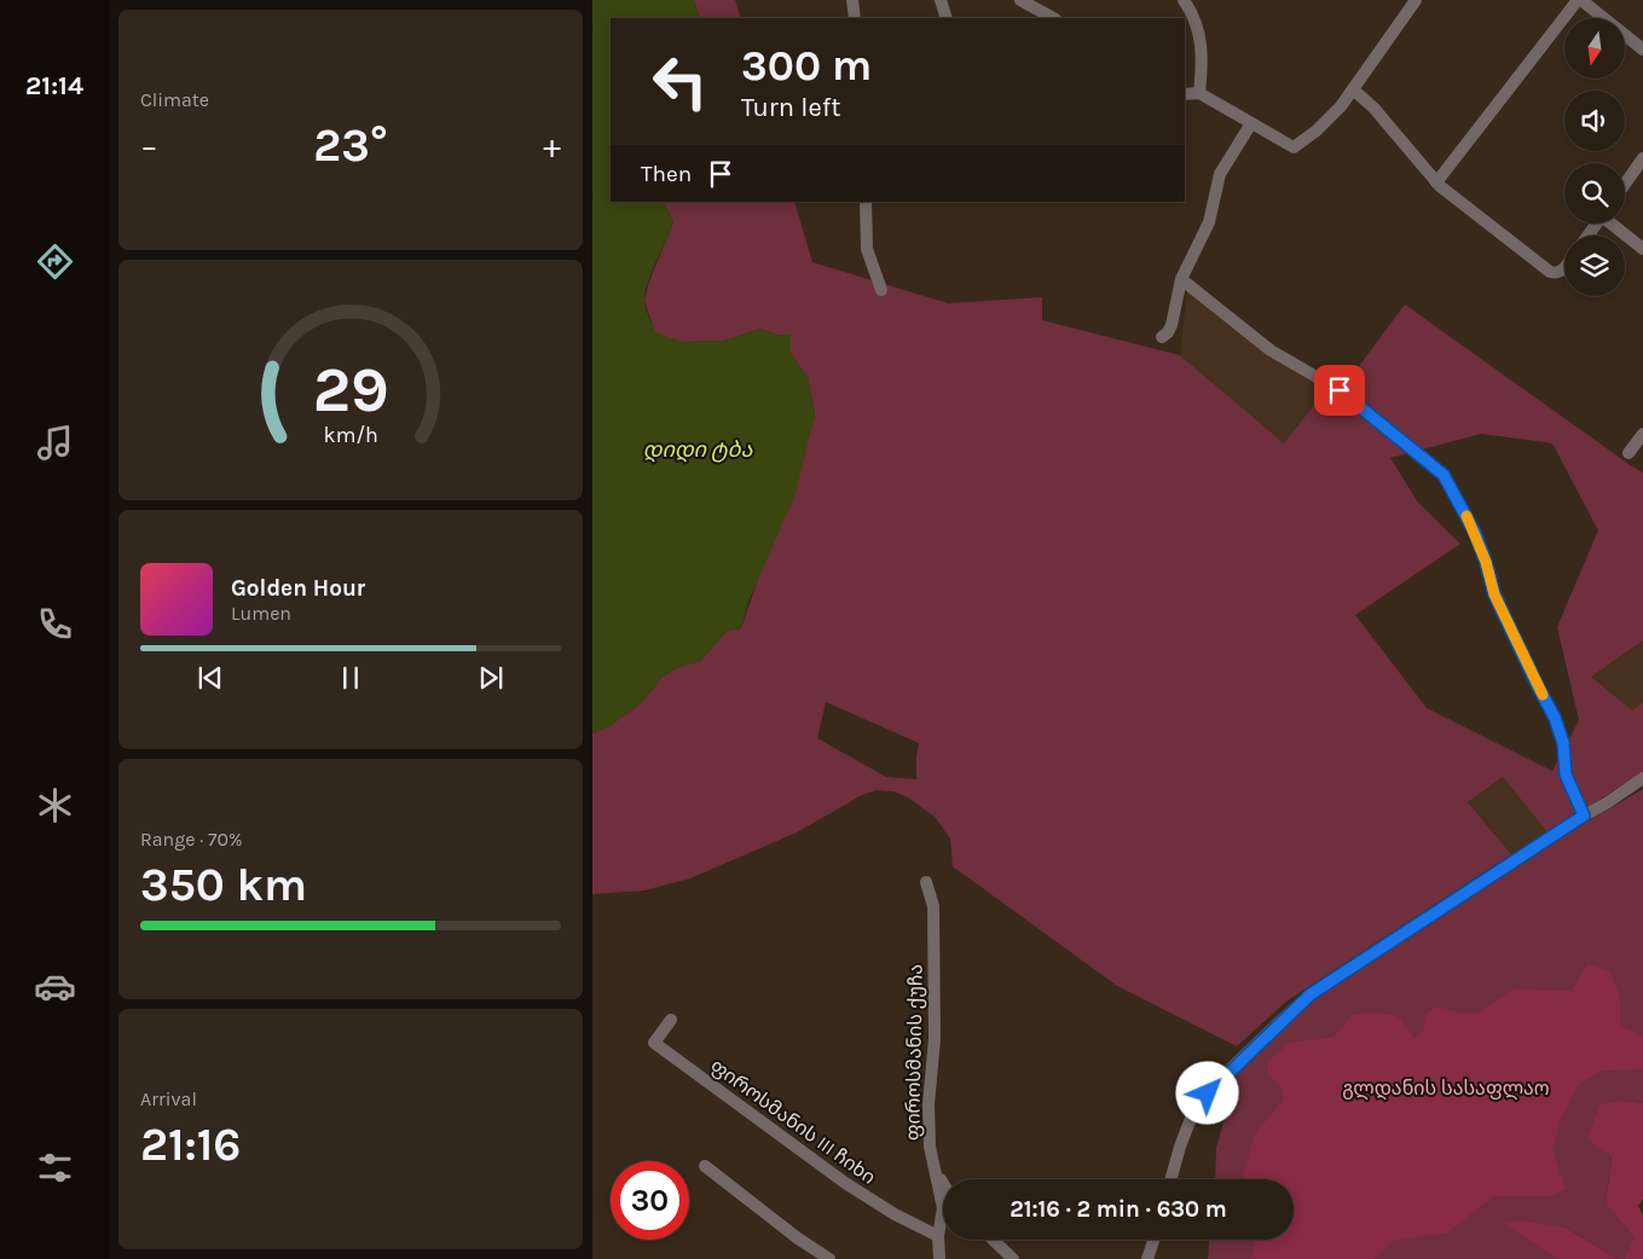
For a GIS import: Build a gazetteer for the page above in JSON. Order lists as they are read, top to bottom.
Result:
{
  "streets": {
    "street": ["ფიროსმანის ქუჩა", "ფიროსმანის III ჩიხი"]
  },
  "crossings": [
    ["ფიროსმანის ქუჩა", "ფიროსმანის III ჩიხი"]
  ],
  "water": ["დიდი ტბა"],
  "parks": ["გლდანის სასაფლაო"],
  "north": "bottom",
  "page": {
    "tabs": "21:14",
    "tile": [
      "Climate",
      ["Range · 70%", "350 km"],
      ["Arrival", "21:16"]
    ],
    "turn": ["300 m", "Turn left"],
    "heat": ["−", "23°", "+"],
    "then": "Then",
    "song": ["Golden Hour", "Lumen"],
    "limit": "30",
    "trip": "21:16 · 2 min · 630 m",
    "gauge": ["29", "km/h"]
  }
}
